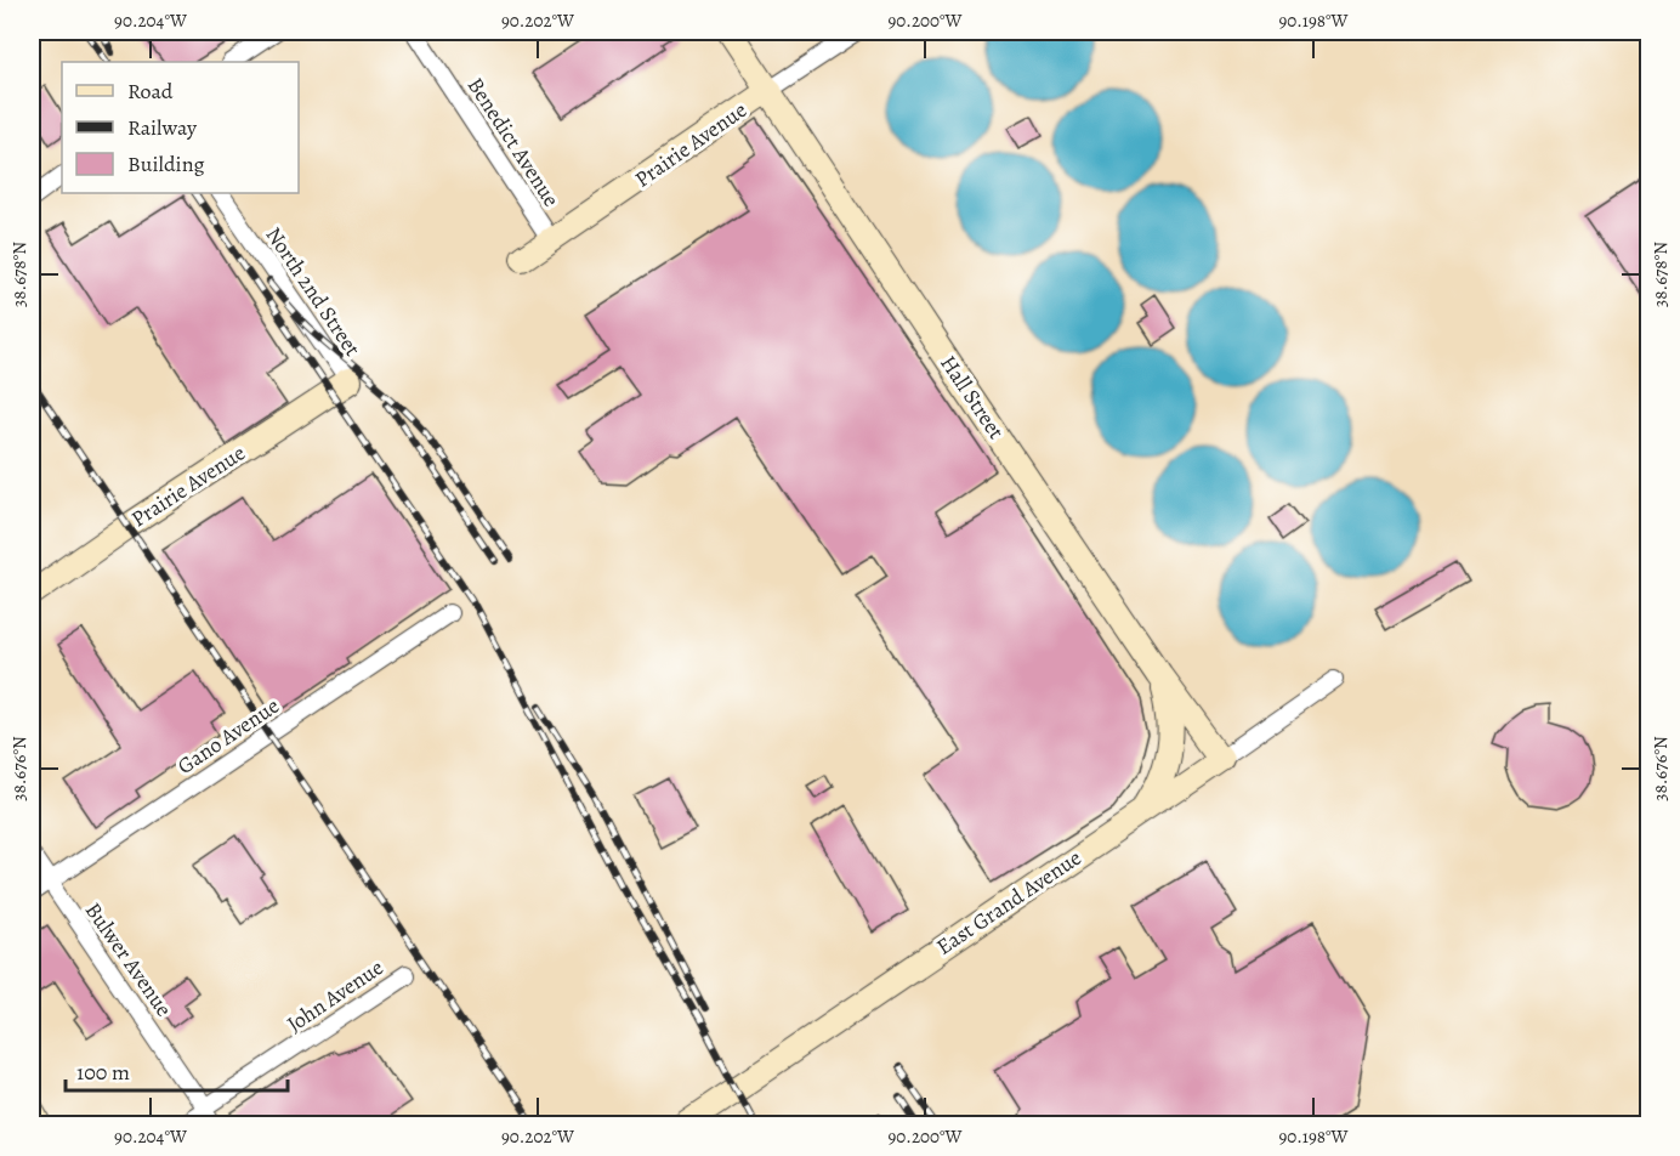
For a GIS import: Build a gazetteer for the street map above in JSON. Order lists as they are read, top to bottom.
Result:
{
  "streets": {
    "main road": ["Prairie Avenue", "Hall Street", "East Grand Avenue"],
    "street": [
      "Benedict Avenue",
      "North 2nd Street",
      "Gano Avenue",
      "Bulwer Avenue",
      "John Avenue"
    ]
  },
  "crossings": [
    ["Benedict Avenue", "Prairie Avenue"],
    ["Prairie Avenue", "North 2nd Street"],
    ["Prairie Avenue", "Hall Street"],
    ["Hall Street", "East Grand Avenue"],
    ["Gano Avenue", "Bulwer Avenue"],
    ["Bulwer Avenue", "John Avenue"]
  ],
  "legend": ["Road", "Railway", "Building"],
  "scale_bar": "100 m",
  "coordinates": [
    "90.204°W",
    "90.202°W",
    "90.200°W",
    "90.198°W",
    "38.678°N",
    "38.676°N"
  ]
}
